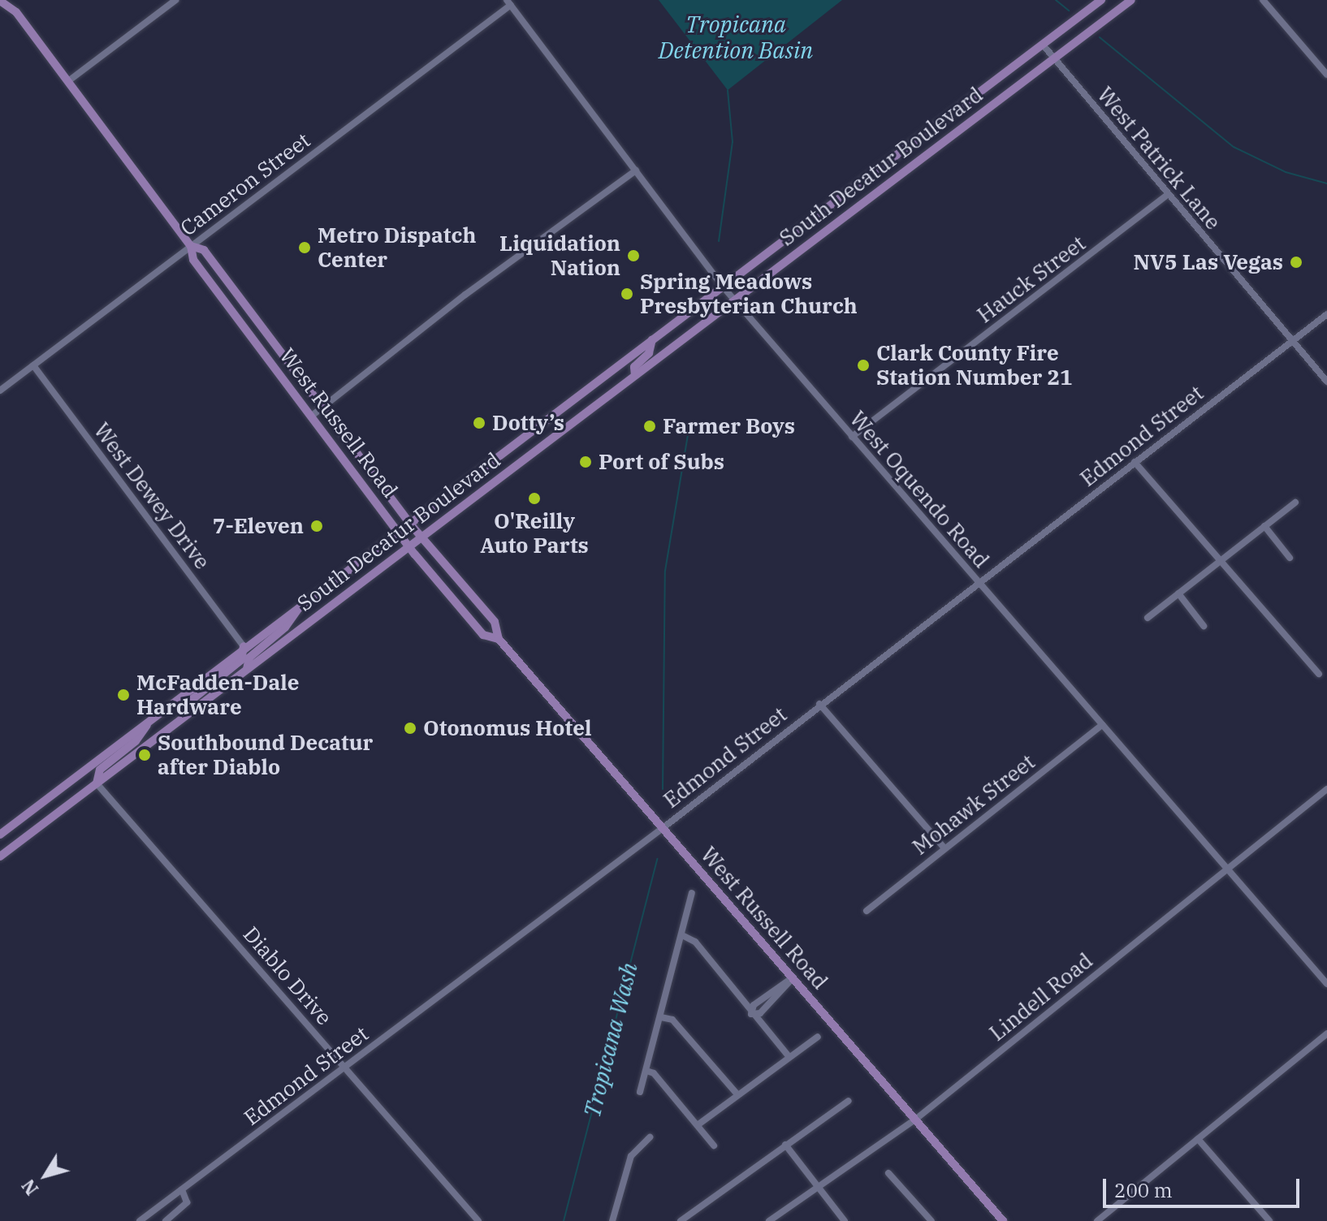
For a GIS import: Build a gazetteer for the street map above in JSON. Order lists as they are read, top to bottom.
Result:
{
  "streets": {
    "main road": ["South Decatur Boulevard", "West Russell Road"],
    "street": [
      "West Patrick Lane",
      "Cameron Street",
      "Hauck Street",
      "Edmond Street",
      "West Oquendo Road",
      "West Dewey Drive",
      "Mohawk Street",
      "Diablo Drive",
      "Lindell Road"
    ]
  },
  "crossings": [
    ["West Patrick Lane", "South Decatur Boulevard"],
    ["West Patrick Lane", "Hauck Street"],
    ["West Patrick Lane", "Edmond Street"],
    ["South Decatur Boulevard", "West Russell Road"],
    ["South Decatur Boulevard", "West Oquendo Road"],
    ["South Decatur Boulevard", "West Dewey Drive"],
    ["South Decatur Boulevard", "Diablo Drive"],
    ["Cameron Street", "West Russell Road"],
    ["Cameron Street", "West Oquendo Road"],
    ["Cameron Street", "West Dewey Drive"],
    ["Hauck Street", "West Oquendo Road"],
    ["West Russell Road", "Edmond Street"],
    ["West Russell Road", "Lindell Road"],
    ["Edmond Street", "West Oquendo Road"],
    ["Edmond Street", "Diablo Drive"],
    ["West Oquendo Road", "Mohawk Street"],
    ["West Oquendo Road", "Lindell Road"]
  ],
  "water": ["Tropicana Detention Basin", "Tropicana Wash"],
  "places": [
    "Metro Dispatch Center",
    "Liquidation Nation",
    "NV5 Las Vegas",
    "Spring Meadows Presbyterian Church",
    "Clark County Fire Station Number 21",
    "Dotty’s",
    "Farmer Boys",
    "Port of Subs",
    "O'Reilly Auto Parts",
    "7-Eleven",
    "McFadden-Dale Hardware",
    "Otonomus Hotel",
    "Southbound Decatur after Diablo"
  ],
  "scale_bar": "200 m",
  "north": "bottom left"
}
